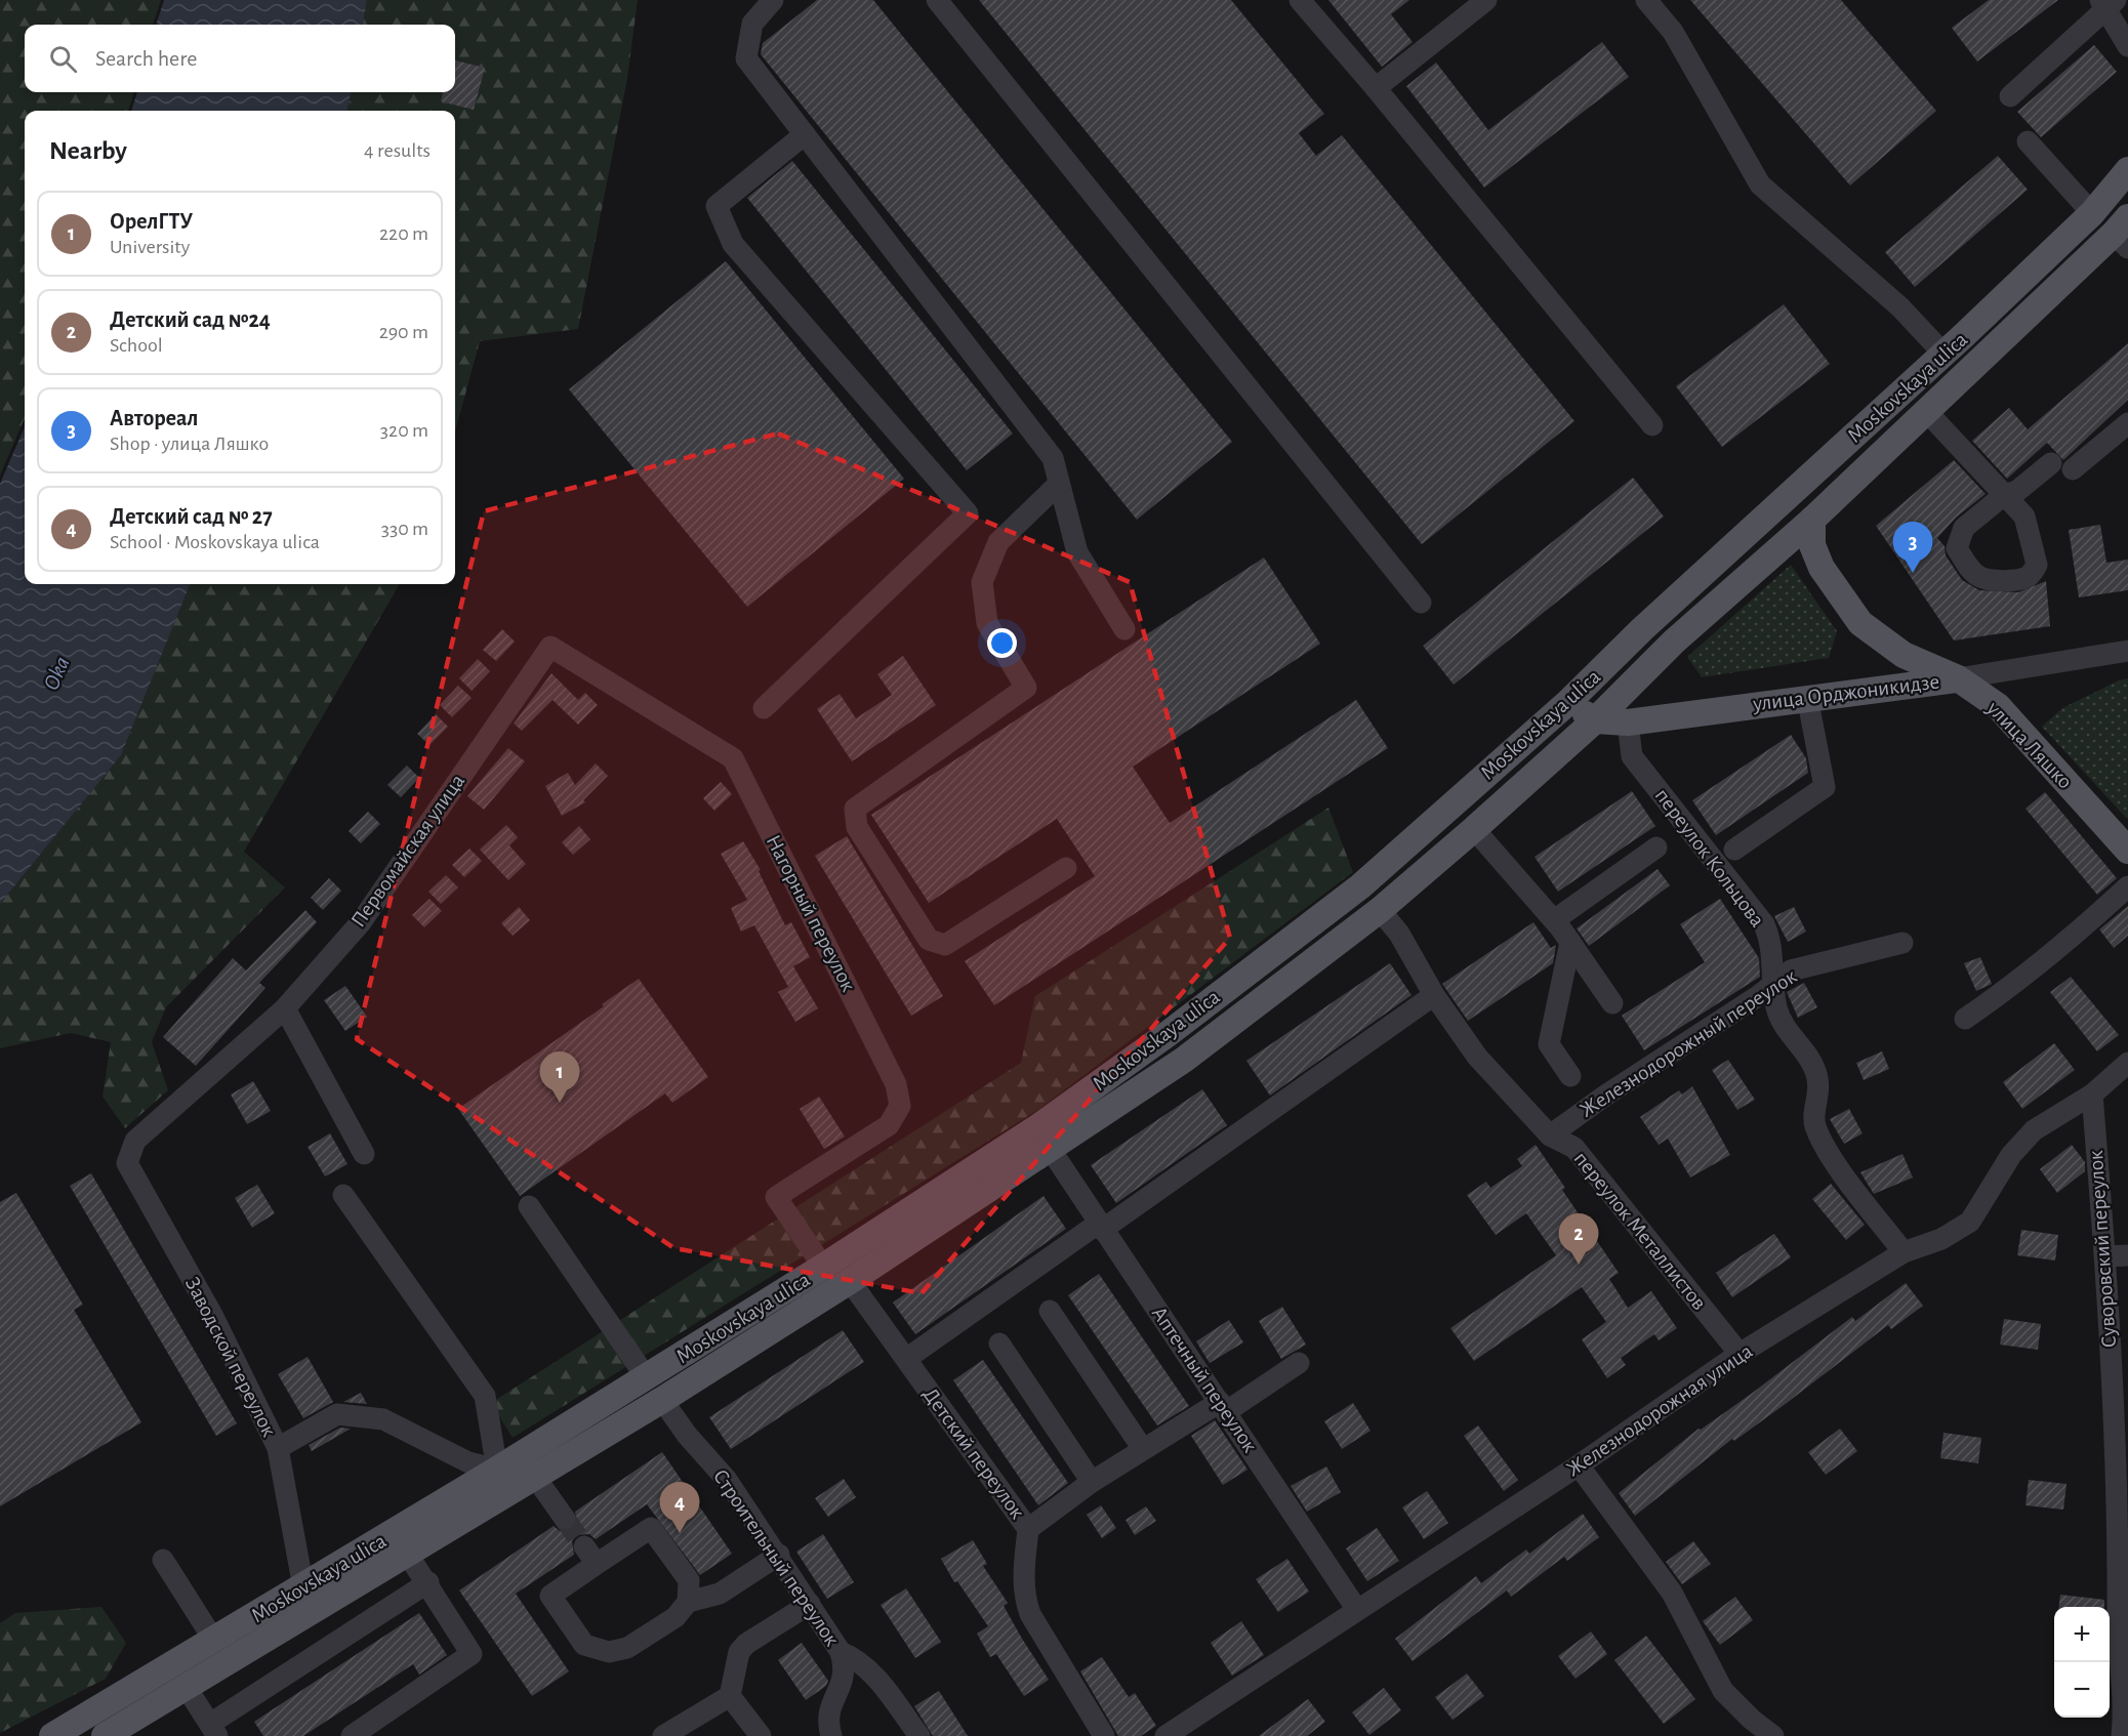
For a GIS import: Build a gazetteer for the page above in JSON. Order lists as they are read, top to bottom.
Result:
{
  "streets": {
    "main road": ["Moskovskaya ulica", "улица Орджоникидзе", "улица Ляшко"],
    "street": [
      "Первомайская улица",
      "переулок Кольцова",
      "Нагорный переулок",
      "Железнодорожный переулок",
      "переулок Металлистов",
      "Суворовский переулок",
      "Заводской переулок",
      "Аптечный переулок",
      "Железнодорожная улица",
      "Детский переулок",
      "Строительный переулок"
    ]
  },
  "crossings": [
    ["Moskovskaya ulica", "улица Орджоникидзе"],
    ["Moskovskaya ulica", "улица Ляшко"],
    ["Moskovskaya ulica", "Нагорный переулок"],
    ["Moskovskaya ulica", "переулок Металлистов"],
    ["Moskovskaya ulica", "Заводской переулок"],
    ["Moskovskaya ulica", "Аптечный переулок"],
    ["Moskovskaya ulica", "Детский переулок"],
    ["Moskovskaya ulica", "Строительный переулок"],
    ["улица Орджоникидзе", "улица Ляшко"],
    ["улица Орджоникидзе", "переулок Кольцова"],
    ["Первомайская улица", "Нагорный переулок"],
    ["Первомайская улица", "Заводской переулок"],
    ["переулок Кольцова", "Железнодорожный переулок"],
    ["переулок Кольцова", "Железнодорожная улица"],
    ["Железнодорожный переулок", "переулок Металлистов"],
    ["переулок Металлистов", "Железнодорожная улица"],
    ["Суворовский переулок", "Железнодорожная улица"],
    ["Аптечный переулок", "Железнодорожная улица"]
  ],
  "water": ["Oka"],
  "page": {
    "search": "Search here",
    "heading": ["Nearby", "4 results"],
    "list": [
      {
        "mark": "1",
        "name": "ОрелГТУ",
        "note": "University",
        "value": "220 m"
      },
      {
        "mark": "2",
        "name": "Детский сад №24",
        "note": "School",
        "value": "290 m"
      },
      {
        "mark": "3",
        "name": "Автореал",
        "note": "Shop · улица Ляшко",
        "value": "320 m"
      },
      {
        "mark": "4",
        "name": "Детский сад № 27",
        "note": "School · Moskovskaya ulica",
        "value": "330 m"
      }
    ],
    "pins": [
      "3",
      "1",
      "2",
      "4"
    ],
    "map_buttons": ["+", "−"]
  }
}
